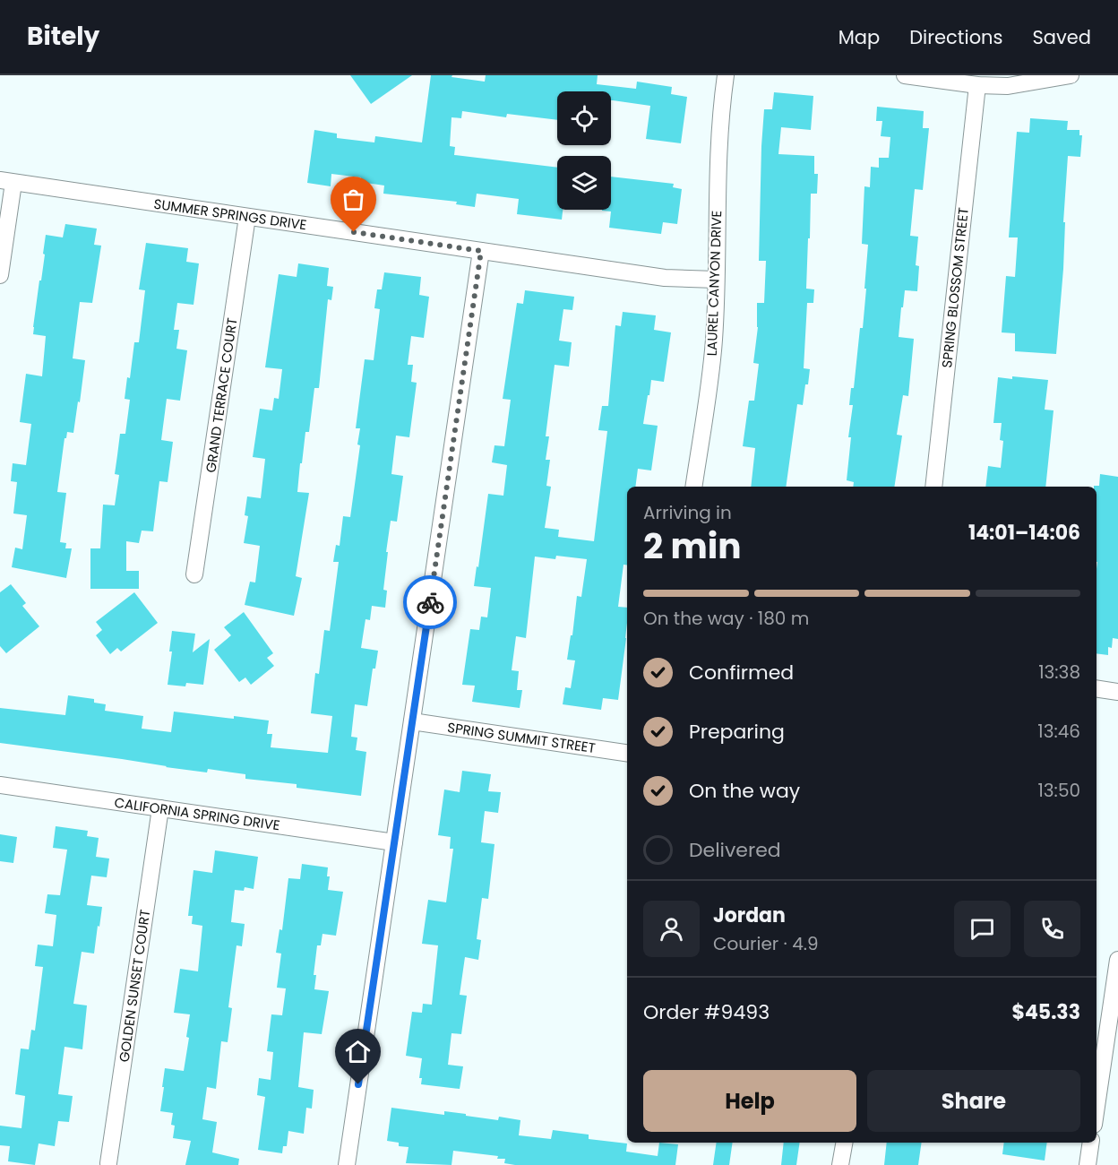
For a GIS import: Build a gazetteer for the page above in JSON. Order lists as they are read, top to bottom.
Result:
{
  "streets": {
    "street": [
      "SUMMER SPRINGS DRIVE",
      "LAUREL CANYON DRIVE",
      "SPRING BLOSSOM STREET",
      "GRAND TERRACE COURT",
      "SPRING SUMMIT STREET",
      "CALIFORNIA SPRING DRIVE",
      "GOLDEN SUNSET COURT"
    ]
  },
  "crossings": [
    ["SUMMER SPRINGS DRIVE", "LAUREL CANYON DRIVE"],
    ["SUMMER SPRINGS DRIVE", "GRAND TERRACE COURT"],
    ["CALIFORNIA SPRING DRIVE", "GOLDEN SUNSET COURT"]
  ],
  "page": {
    "header": "Bitely",
    "nav": ["Map", "Directions", "Saved"],
    "heading": ["2 min", "Arriving in", "14:01–14:06"],
    "panel": [
      "Jordan",
      "Courier · 4.9",
      "Order #9493",
      "$45.33"
    ],
    "bar": "On the way · 180 m",
    "list": [
      ["Confirmed", "13:38"],
      ["Preparing", "13:46"],
      ["On the way", "13:50"],
      "Delivered"
    ],
    "buttons": ["Help", "Share"]
  }
}
